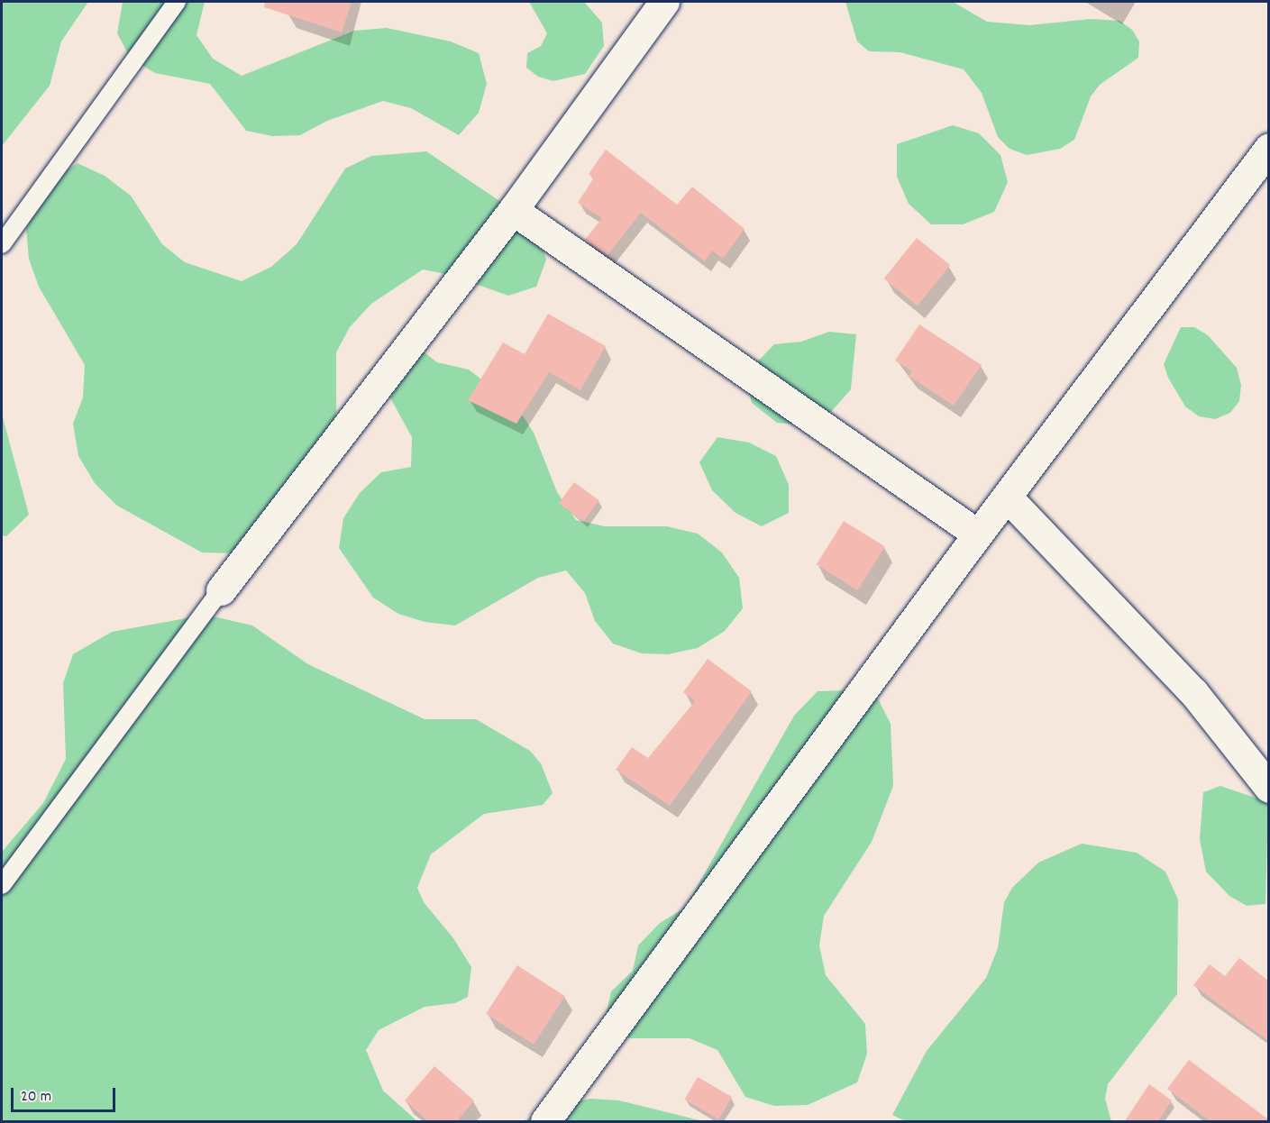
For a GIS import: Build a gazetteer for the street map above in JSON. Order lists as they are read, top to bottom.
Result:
{
  "scale_bar": "20 m"
}
